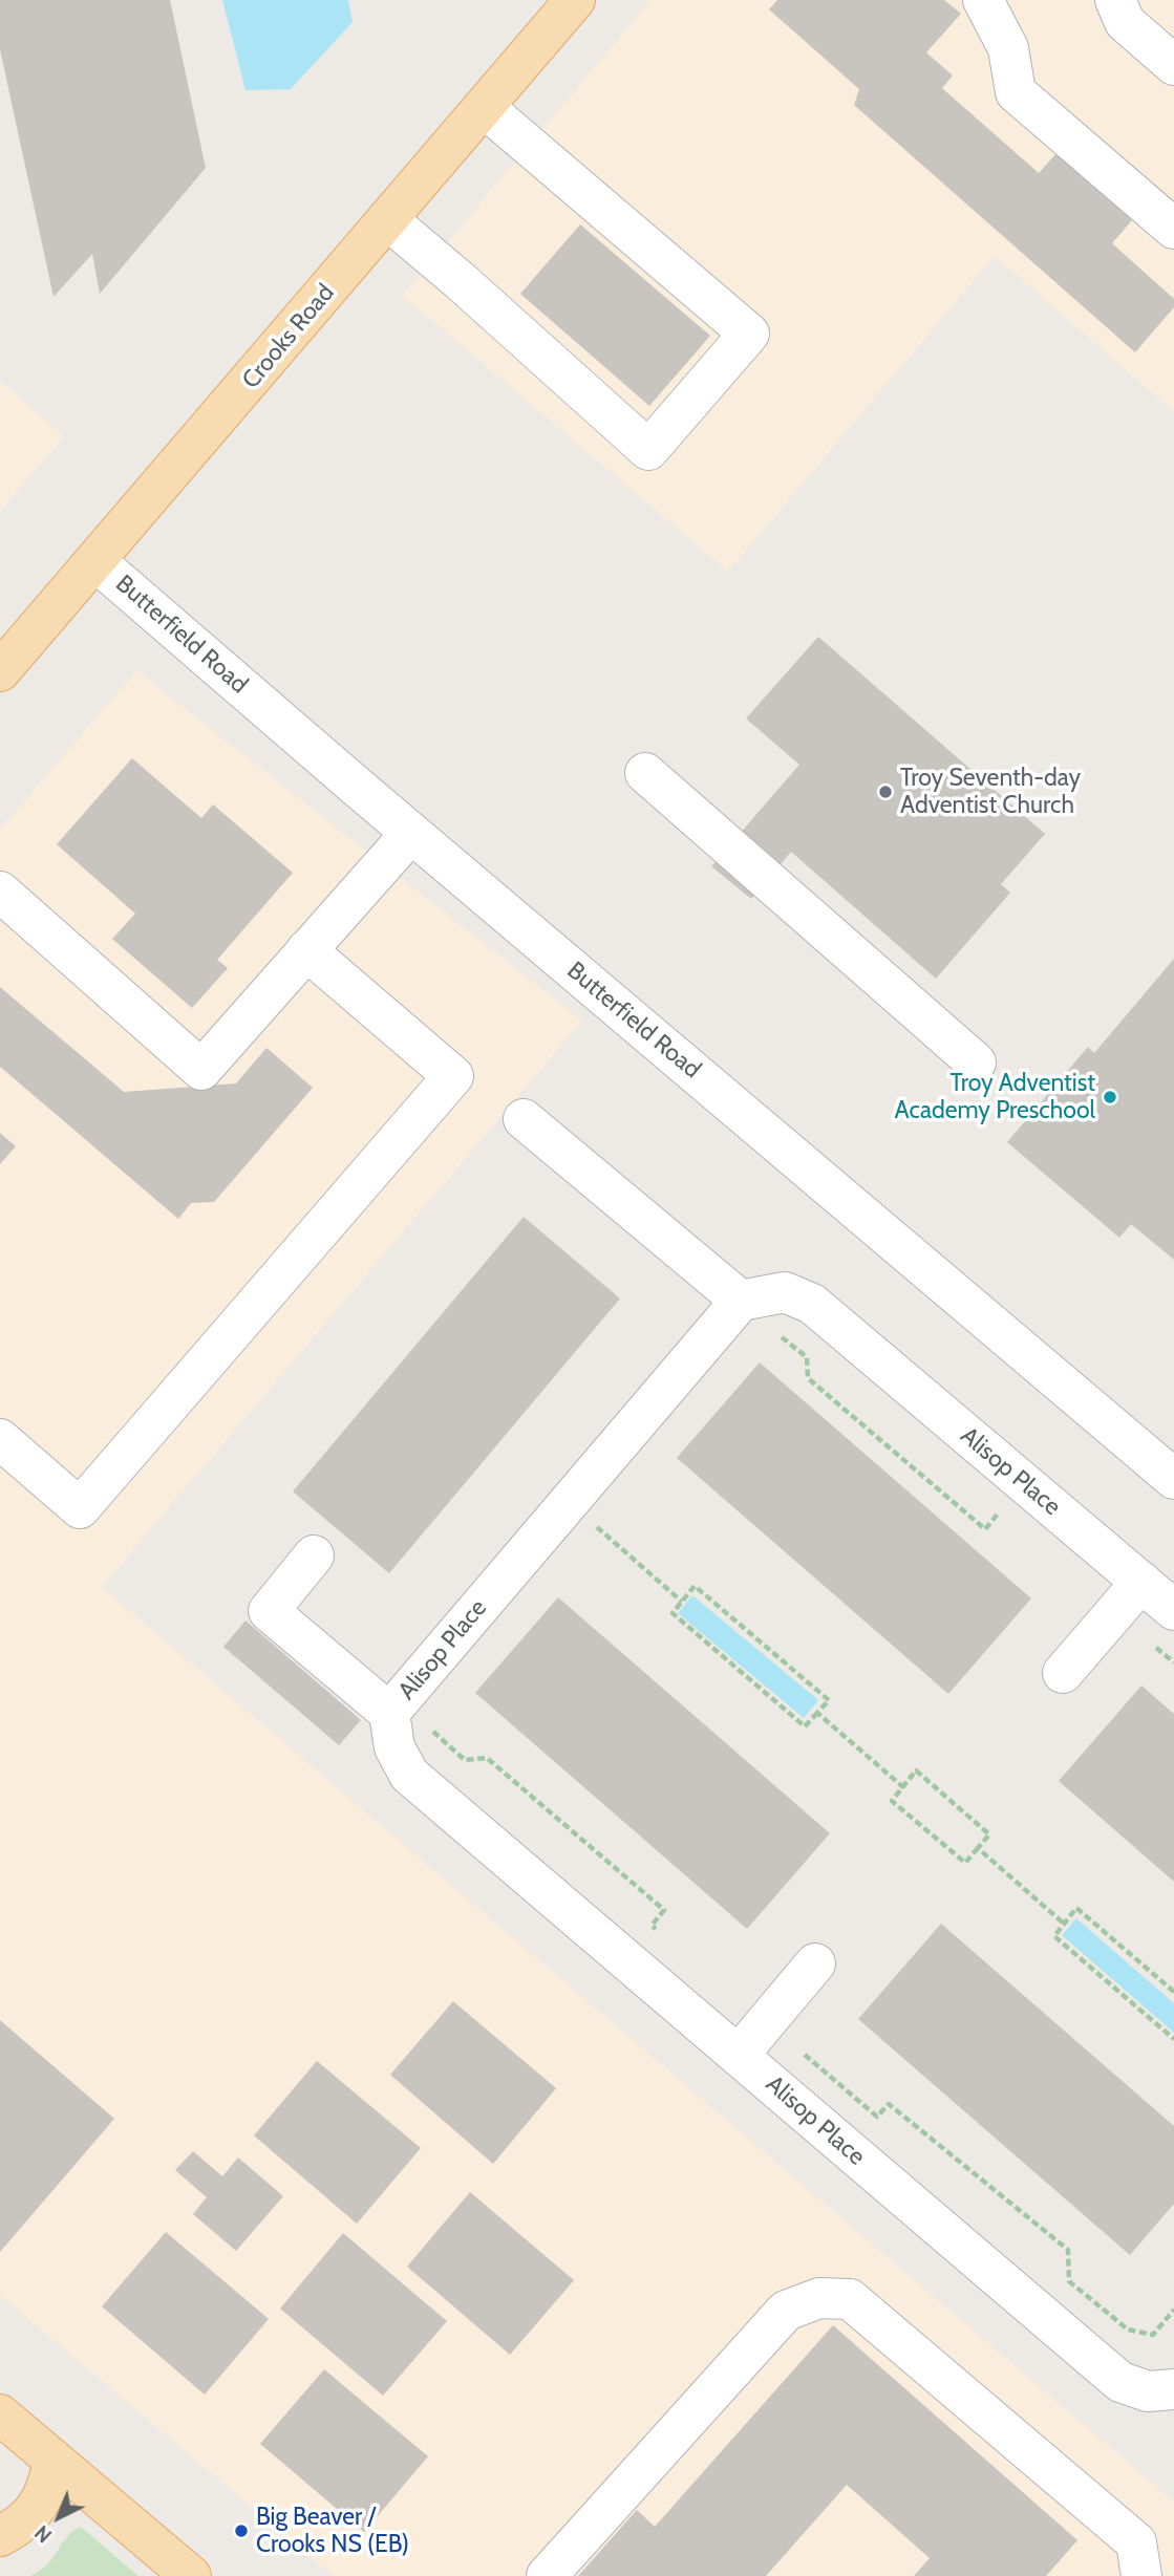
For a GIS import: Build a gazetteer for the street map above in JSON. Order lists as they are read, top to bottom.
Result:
{
  "streets": {
    "main road": ["Crooks Road"],
    "street": ["Butterfield Road", "Alisop Place"]
  },
  "crossings": [
    ["Crooks Road", "Butterfield Road"]
  ],
  "places": ["Troy Seventh-day Adventist Church", "Troy Adventist Academy Preschool", "Big Beaver / Crooks NS (EB)"],
  "north": "bottom left"
}
